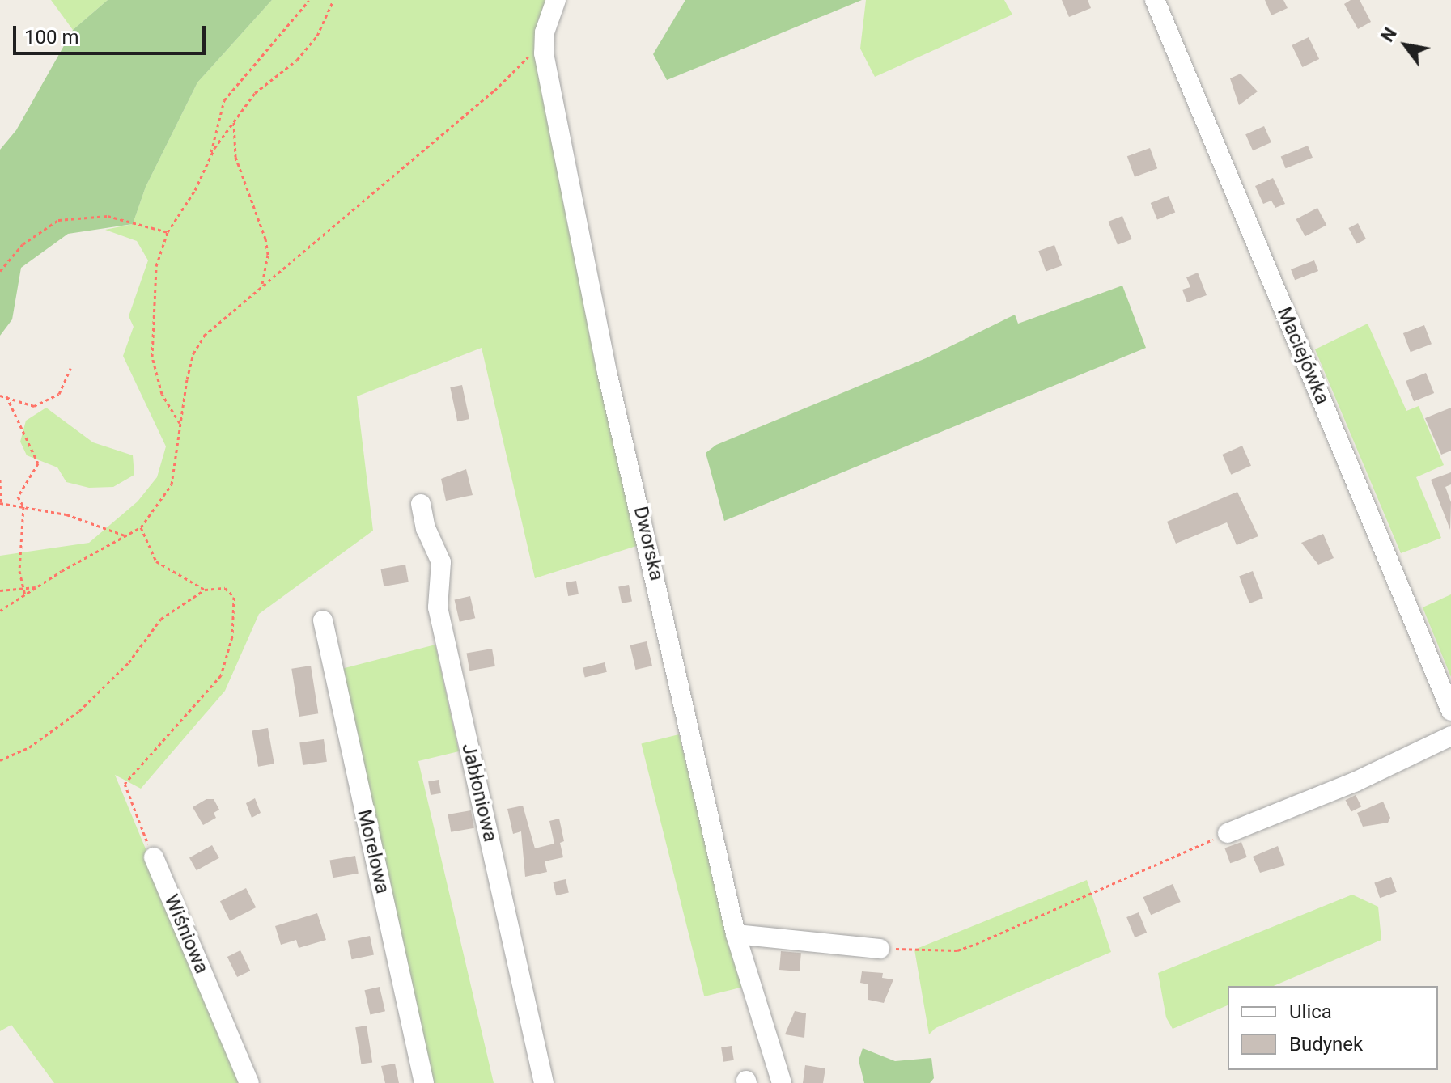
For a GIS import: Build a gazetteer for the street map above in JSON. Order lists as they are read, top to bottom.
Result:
{
  "streets": {
    "street": [
      "Maciejówka",
      "Dworska",
      "Jabłoniowa",
      "Morelowa",
      "Wiśniowa"
    ]
  },
  "legend": ["Ulica", "Budynek"],
  "scale_bar": "100 m",
  "north": "top left"
}
